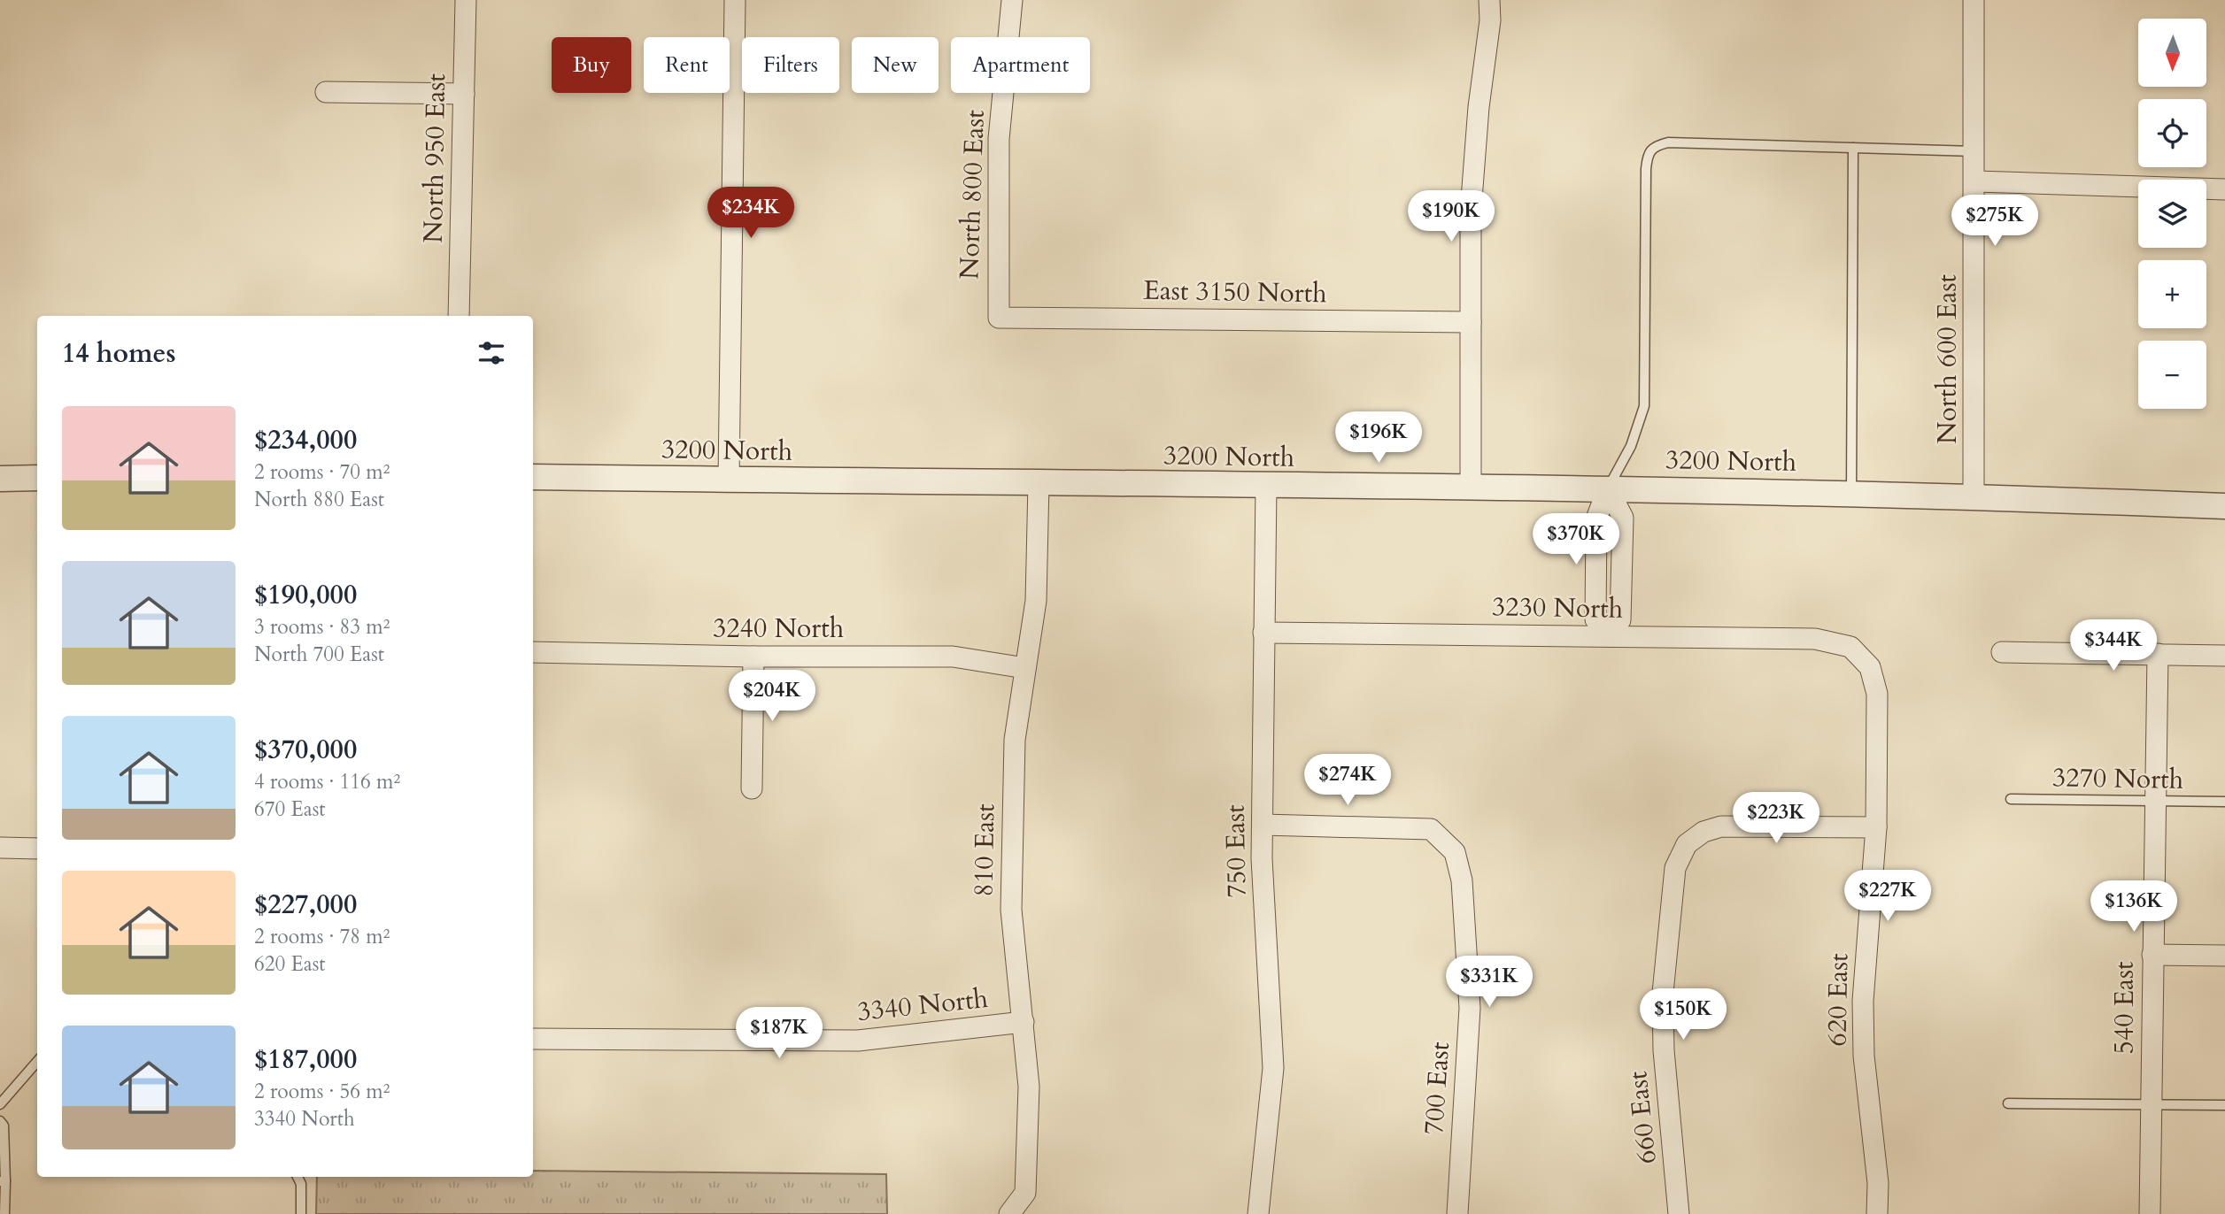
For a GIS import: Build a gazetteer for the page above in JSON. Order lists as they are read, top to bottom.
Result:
{
  "streets": {
    "street": [
      "North 950 East",
      "North 800 East",
      "East 3150 North",
      "North 600 East",
      "3200 North",
      "3230 North",
      "3240 North",
      "810 East",
      "750 East",
      "620 East",
      "3340 North",
      "540 East",
      "700 East",
      "660 East"
    ],
    "lane": ["3270 North"]
  },
  "crossings": [
    ["North 800 East", "East 3150 North"],
    ["North 600 East", "3200 North"],
    ["3200 North", "810 East"],
    ["3200 North", "750 East"],
    ["3230 North", "750 East"],
    ["3230 North", "620 East"],
    ["3240 North", "810 East"],
    ["3270 North", "540 East"],
    ["810 East", "3340 North"],
    ["750 East", "700 East"],
    ["620 East", "660 East"]
  ],
  "north": "bottom",
  "page": {
    "map_buttons": ["+", "−"],
    "chip": [
      "Buy",
      "Rent",
      "Filters",
      "New",
      "Apartment"
    ],
    "price": [
      "$234K",
      "$190K",
      "$275K",
      "$196K",
      "$370K",
      "$344K",
      "$204K",
      "$274K",
      "$223K",
      "$227K",
      "$136K",
      "$331K",
      "$150K",
      "$187K"
    ],
    "heading": "14 homes",
    "list": [
      {
        "name": "$234,000",
        "note": "2 rooms · 70 m² · North 880 East"
      },
      {
        "name": "$190,000",
        "note": "3 rooms · 83 m² · North 700 East"
      },
      {
        "name": "$370,000",
        "note": "4 rooms · 116 m² · 670 East"
      },
      {
        "name": "$227,000",
        "note": "2 rooms · 78 m² · 620 East"
      },
      {
        "name": "$187,000",
        "note": "2 rooms · 56 m² · 3340 North"
      }
    ]
  }
}
